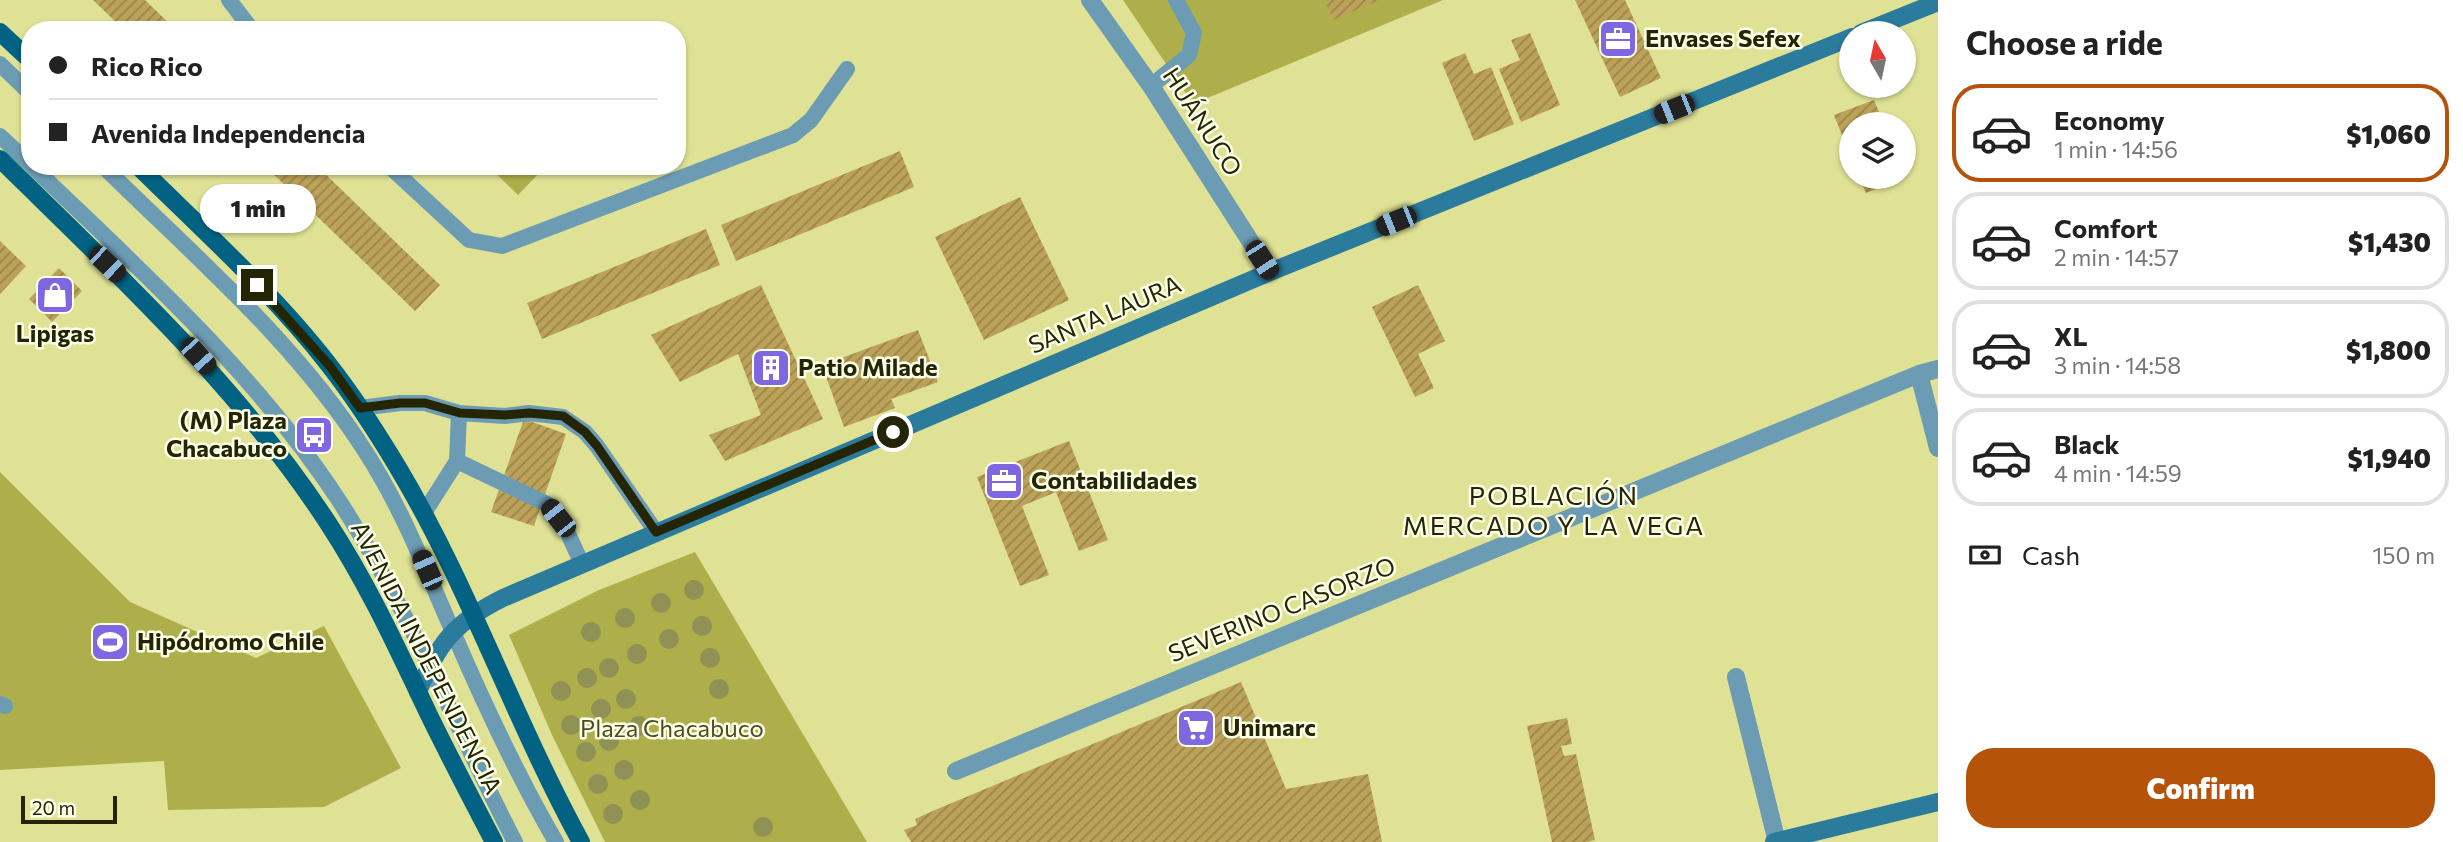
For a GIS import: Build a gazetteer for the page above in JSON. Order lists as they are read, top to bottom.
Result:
{
  "streets": {
    "main road": ["AVENIDA INDEPENDENCIA"],
    "street": ["HUÁNUCO", "SANTA LAURA", "SEVERINO CASORZO"]
  },
  "crossings": [
    ["HUÁNUCO", "SANTA LAURA"],
    ["SANTA LAURA", "AVENIDA INDEPENDENCIA"]
  ],
  "districts": ["POBLACIÓN MERCADO Y LA VEGA"],
  "parks": ["Plaza Chacabuco"],
  "places": {
    "office": ["Envases Sefex", "Contabilidades"],
    "shop": ["Lipigas"],
    "building": ["Patio Milade"],
    "bus stop": ["(M) Plaza Chacabuco"],
    "sports": ["Hipódromo Chile"],
    "supermarket": ["Unimarc"]
  },
  "scale_bar": "20 m",
  "north": "top",
  "page": {
    "heading": "Choose a ride",
    "banner": ["Rico Rico", "Avenida Independencia"],
    "list": [
      {
        "name": "Economy",
        "note": "1 min · 14:56",
        "value": "$1,060"
      },
      {
        "name": "Comfort",
        "note": "2 min · 14:57",
        "value": "$1,430"
      },
      {
        "name": "XL",
        "note": "3 min · 14:58",
        "value": "$1,800"
      },
      {
        "name": "Black",
        "note": "4 min · 14:59",
        "value": "$1,940"
      }
    ],
    "bubble": "1 min",
    "pay": ["Cash", "150 m"],
    "buttons": "Confirm",
    "scale": "20 m"
  }
}
